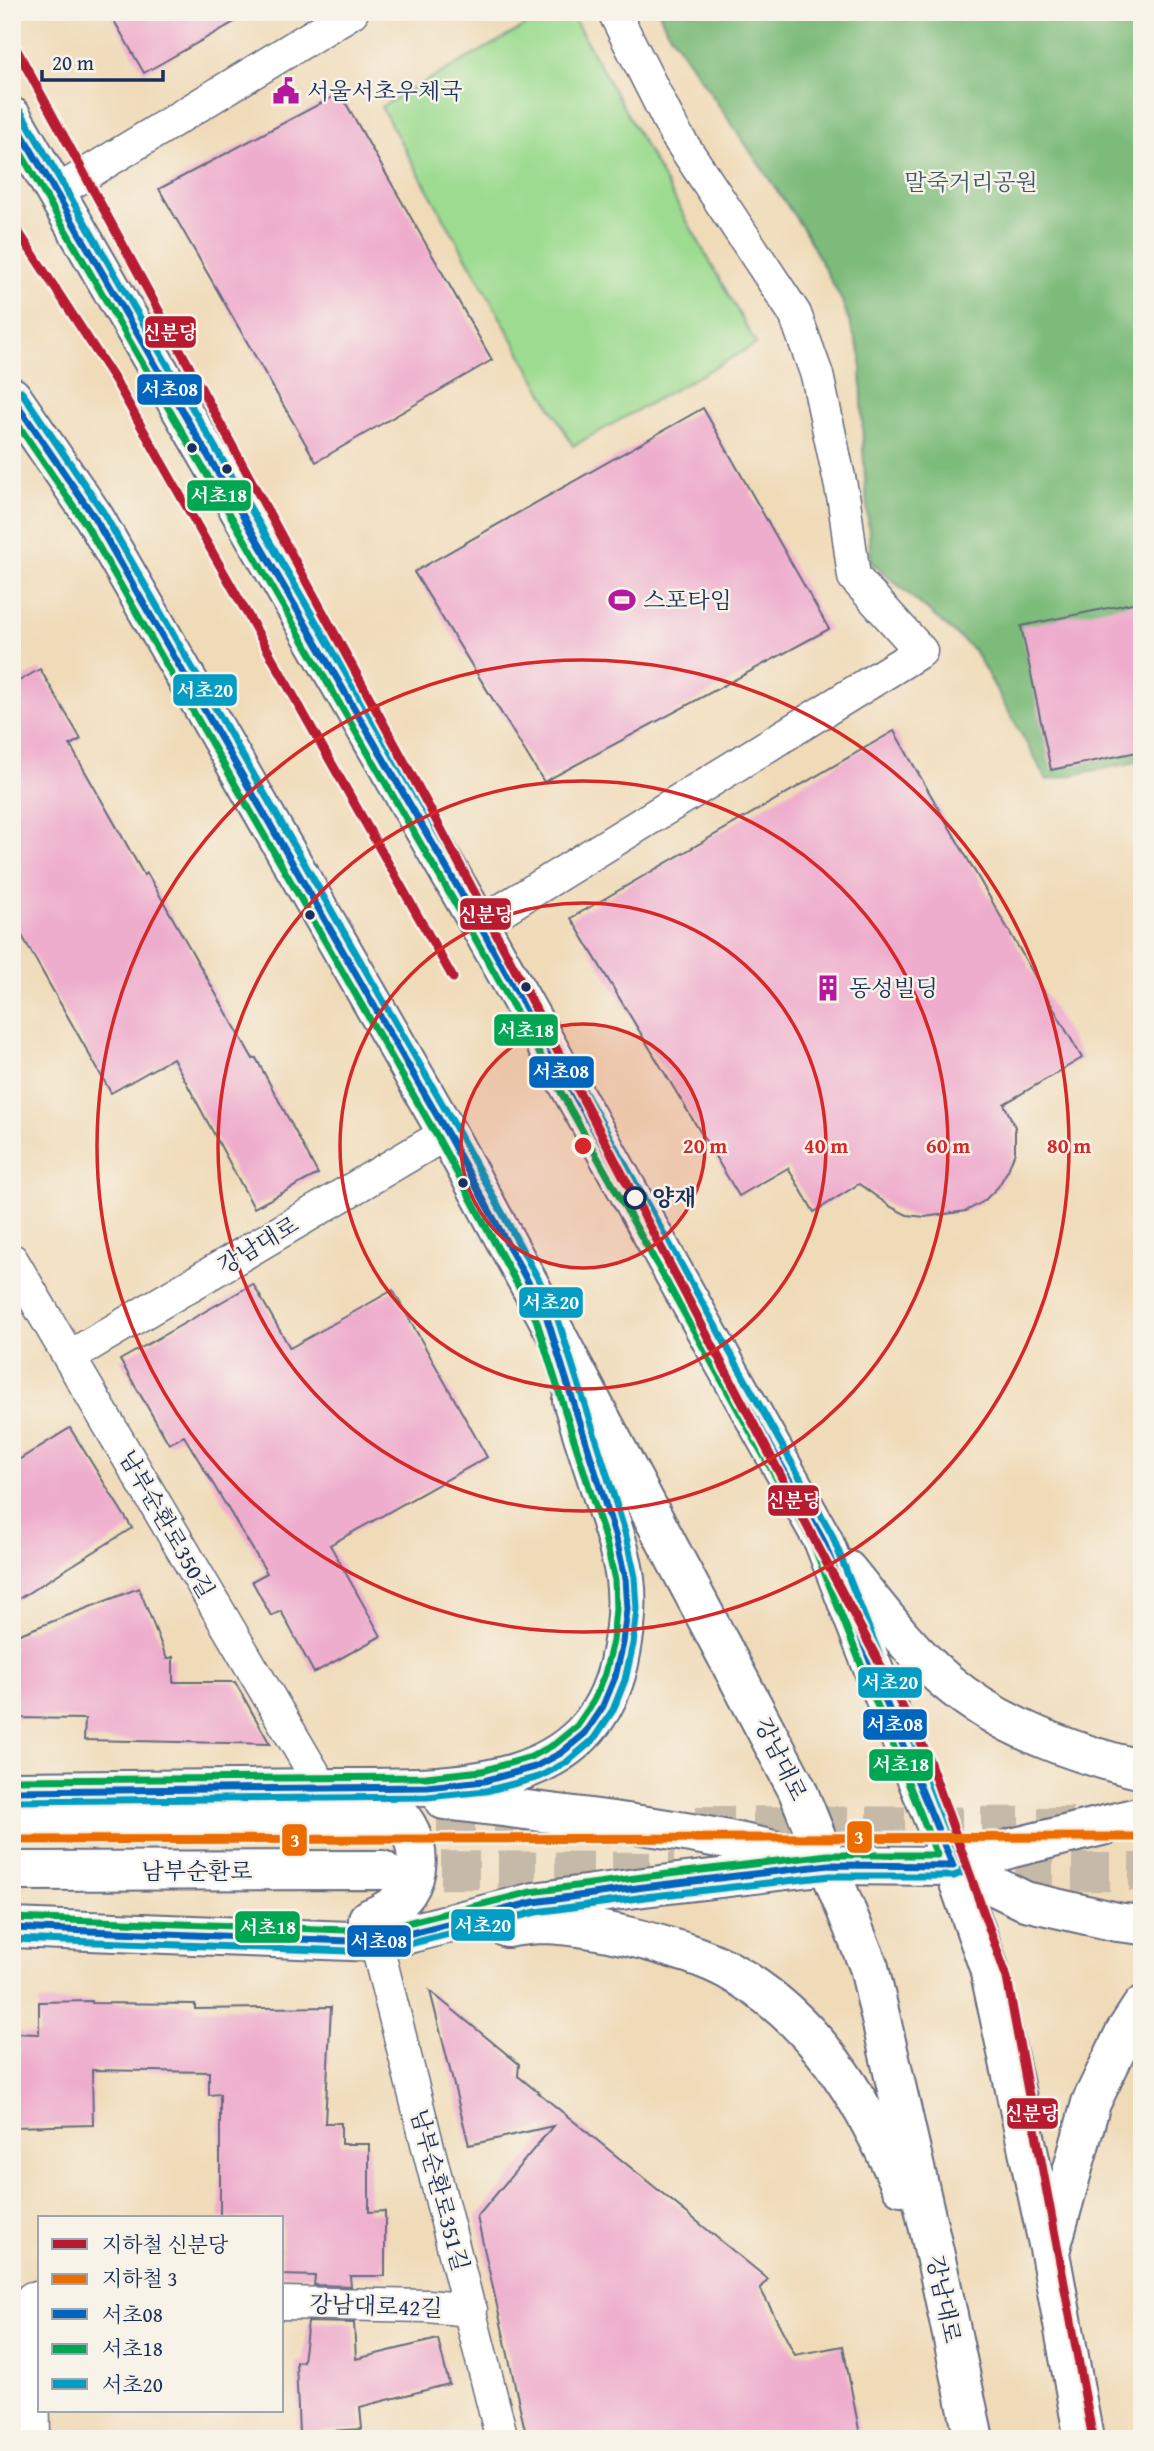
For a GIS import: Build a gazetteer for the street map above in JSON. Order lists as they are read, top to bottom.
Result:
{
  "streets": {
    "main road": ["강남대로", "남부순환로"],
    "street": ["남부순환로350길", "남부순환로351길", "강남대로42길"]
  },
  "crossings": [
    ["강남대로", "남부순환로350길"],
    ["남부순환로351길", "강남대로42길"]
  ],
  "parks": ["말죽거리공원"],
  "places": {
    "public building": ["서울서초우체국"],
    "sports": ["스포타임"],
    "building": ["동성빌딩"],
    "other": ["양재"]
  },
  "lines": [
    "metro line 신분당",
    "transit line 서초20",
    "transit line 서초08",
    "transit line 서초18",
    "metro line 3"
  ],
  "legend": [
    "지하철 신분당",
    "지하철 3",
    "서초08",
    "서초18",
    "서초20"
  ],
  "scale_bar": "20 m",
  "rings": [
    "20 m",
    "40 m",
    "60 m",
    "80 m"
  ]
}
